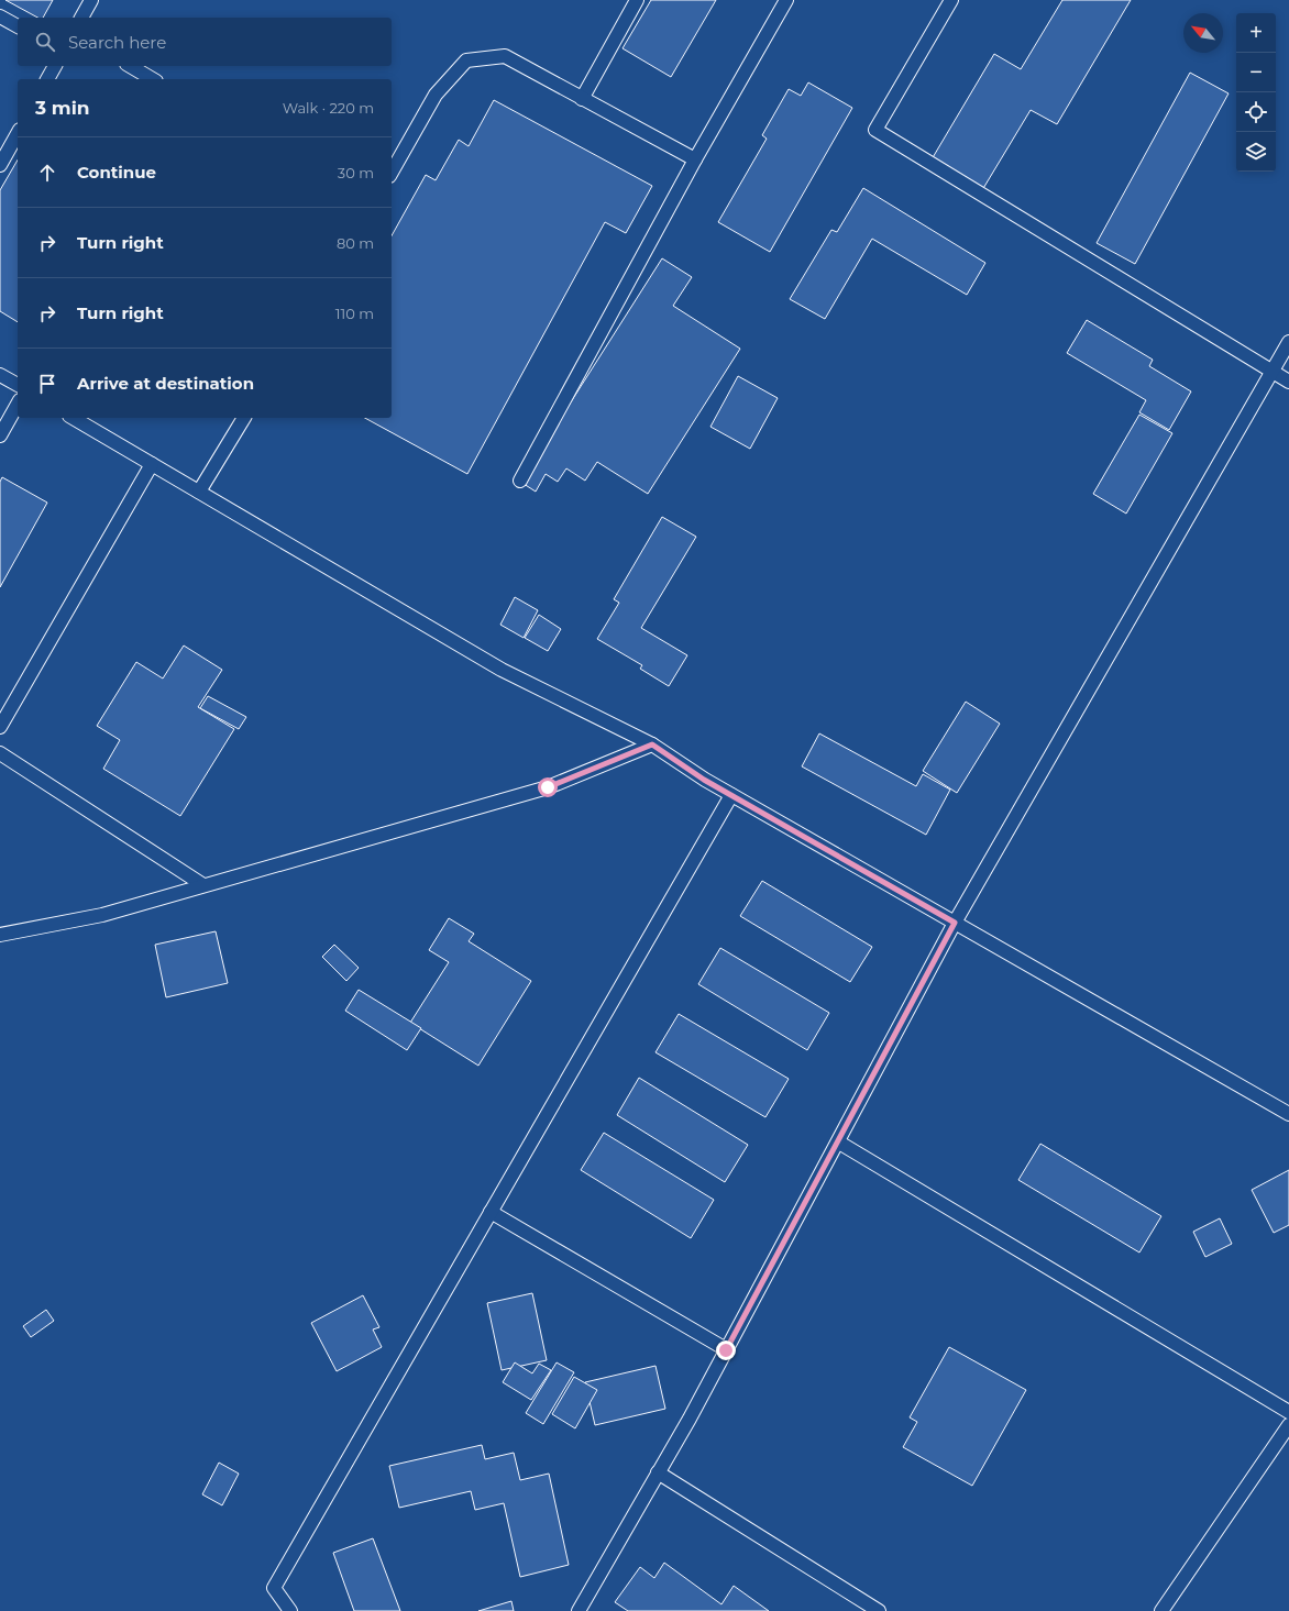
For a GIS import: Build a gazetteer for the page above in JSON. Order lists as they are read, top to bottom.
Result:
{
  "north": "top left",
  "page": {
    "map_buttons": ["+", "−"],
    "search": "Search here",
    "heading": ["3 min", "Walk · 220 m"],
    "list": [
      ["Continue", "30 m"],
      ["Turn right", "80 m"],
      ["Turn right", "110 m"],
      "Arrive at destination"
    ]
  }
}
